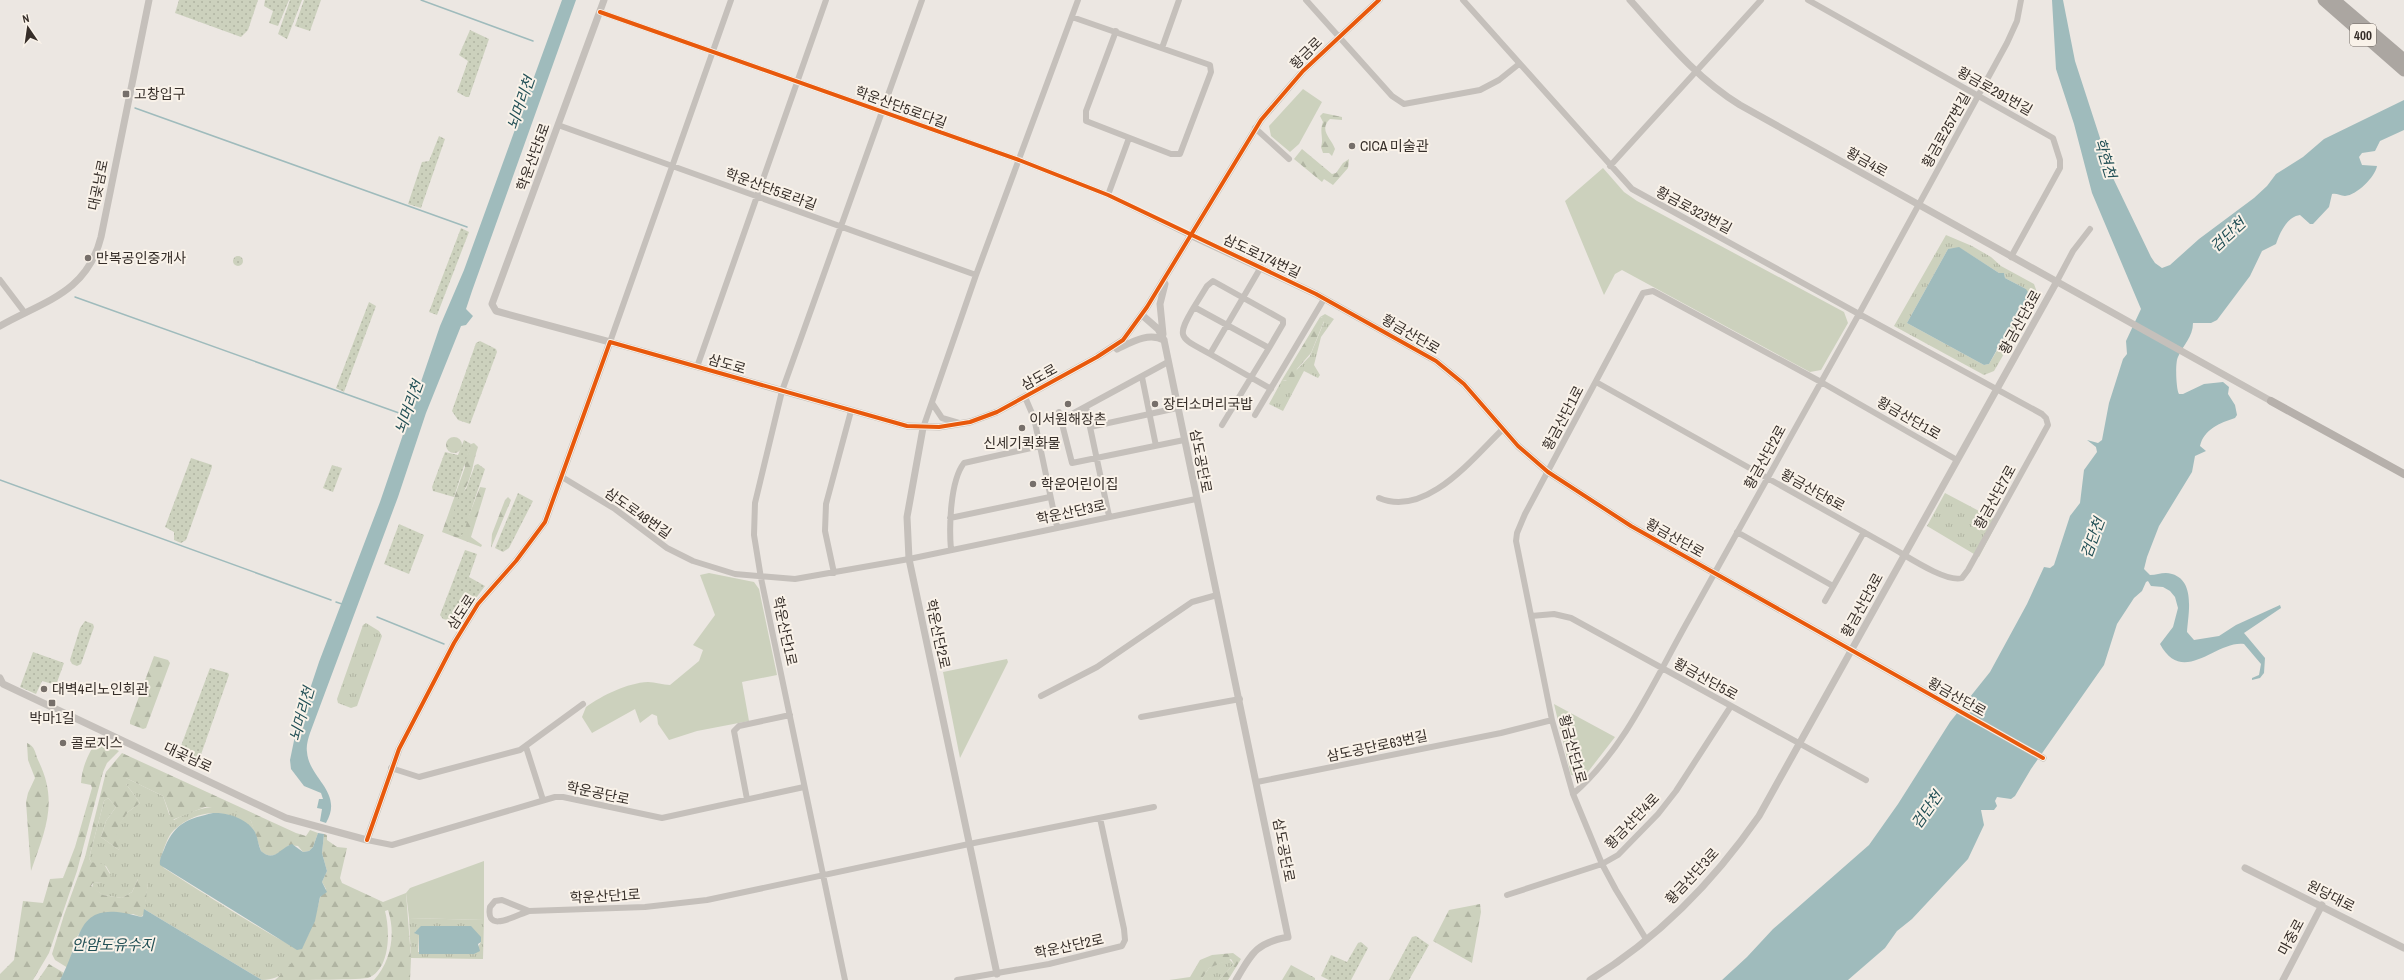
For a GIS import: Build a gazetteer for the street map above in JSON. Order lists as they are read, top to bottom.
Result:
{
  "streets": {
    "highway": ["400"],
    "street": [
      "황금로",
      "황금로291번길",
      "학운산단5로다길",
      "황금로257번길",
      "학운산단5로",
      "황금4로",
      "대곶남로",
      "학운산단5로라길",
      "황금로323번길",
      "삼도로174번길",
      "황금산단3로",
      "황금산단로",
      "삼도로",
      "황금산단1로",
      "황금산단2로",
      "삼도공단로",
      "황금산단6로",
      "황금산단7로",
      "학운산단3로",
      "삼도로48번길",
      "학운산단1로",
      "학운산단2로",
      "황금산단5로",
      "삼도공단로63번길",
      "학운공단로",
      "황금산단4로",
      "원당대로",
      "마중로"
    ]
  },
  "crossings": [
    ["황금로", "삼도로"],
    ["황금로291번길", "황금로257번길"],
    ["황금로291번길", "황금4로"],
    ["학운산단5로다길", "학운산단5로"],
    ["학운산단5로다길", "삼도로174번길"],
    ["학운산단5로다길", "삼도로"],
    ["학운산단5로다길", "학운산단1로"],
    ["황금로257번길", "황금4로"],
    ["학운산단5로", "학운산단5로라길"],
    ["학운산단5로", "삼도로"],
    ["황금4로", "황금산단3로"],
    ["대곶남로", "삼도로"],
    ["대곶남로", "학운공단로"],
    ["학운산단5로라길", "학운산단1로"],
    ["황금로323번길", "황금산단2로"],
    ["삼도로174번길", "황금산단로"],
    ["삼도로174번길", "삼도로"],
    ["황금산단3로", "황금산단로"],
    ["황금산단3로", "황금산단1로"],
    ["황금산단3로", "황금산단6로"],
    ["황금산단3로", "황금산단7로"],
    ["황금산단3로", "황금산단5로"],
    ["황금산단로", "황금산단1로"],
    ["황금산단로", "황금산단2로"],
    ["삼도로", "삼도공단로"],
    ["삼도로", "삼도로48번길"],
    ["삼도로", "학운산단1로"],
    ["삼도로", "학운산단2로"],
    ["삼도로", "학운공단로"],
    ["황금산단1로", "황금산단2로"],
    ["황금산단1로", "황금산단6로"],
    ["황금산단1로", "황금산단5로"],
    ["황금산단1로", "삼도공단로63번길"],
    ["황금산단1로", "황금산단4로"],
    ["황금산단2로", "황금산단6로"],
    ["황금산단2로", "황금산단5로"],
    ["삼도공단로", "학운산단3로"],
    ["삼도공단로", "삼도공단로63번길"],
    ["황금산단6로", "황금산단7로"],
    ["학운산단3로", "삼도로48번길"],
    ["학운산단3로", "학운산단2로"],
    ["삼도로48번길", "학운산단1로"],
    ["학운산단1로", "학운공단로"],
    ["황금산단5로", "황금산단4로"],
    ["원당대로", "마중로"]
  ],
  "water": [
    "뇌머리천",
    "학현천",
    "검단천",
    "안암도유수지"
  ],
  "places": {
    "transit": ["고창입구", "박마1길"],
    "other": [
      "CICA 미술관",
      "만복공인중개사",
      "이서원해장촌",
      "장터소머리국밥",
      "신세기퀵화물",
      "학운어린이집",
      "대벽4리노인회관",
      "콜로지스"
    ]
  },
  "north": "top"
}
